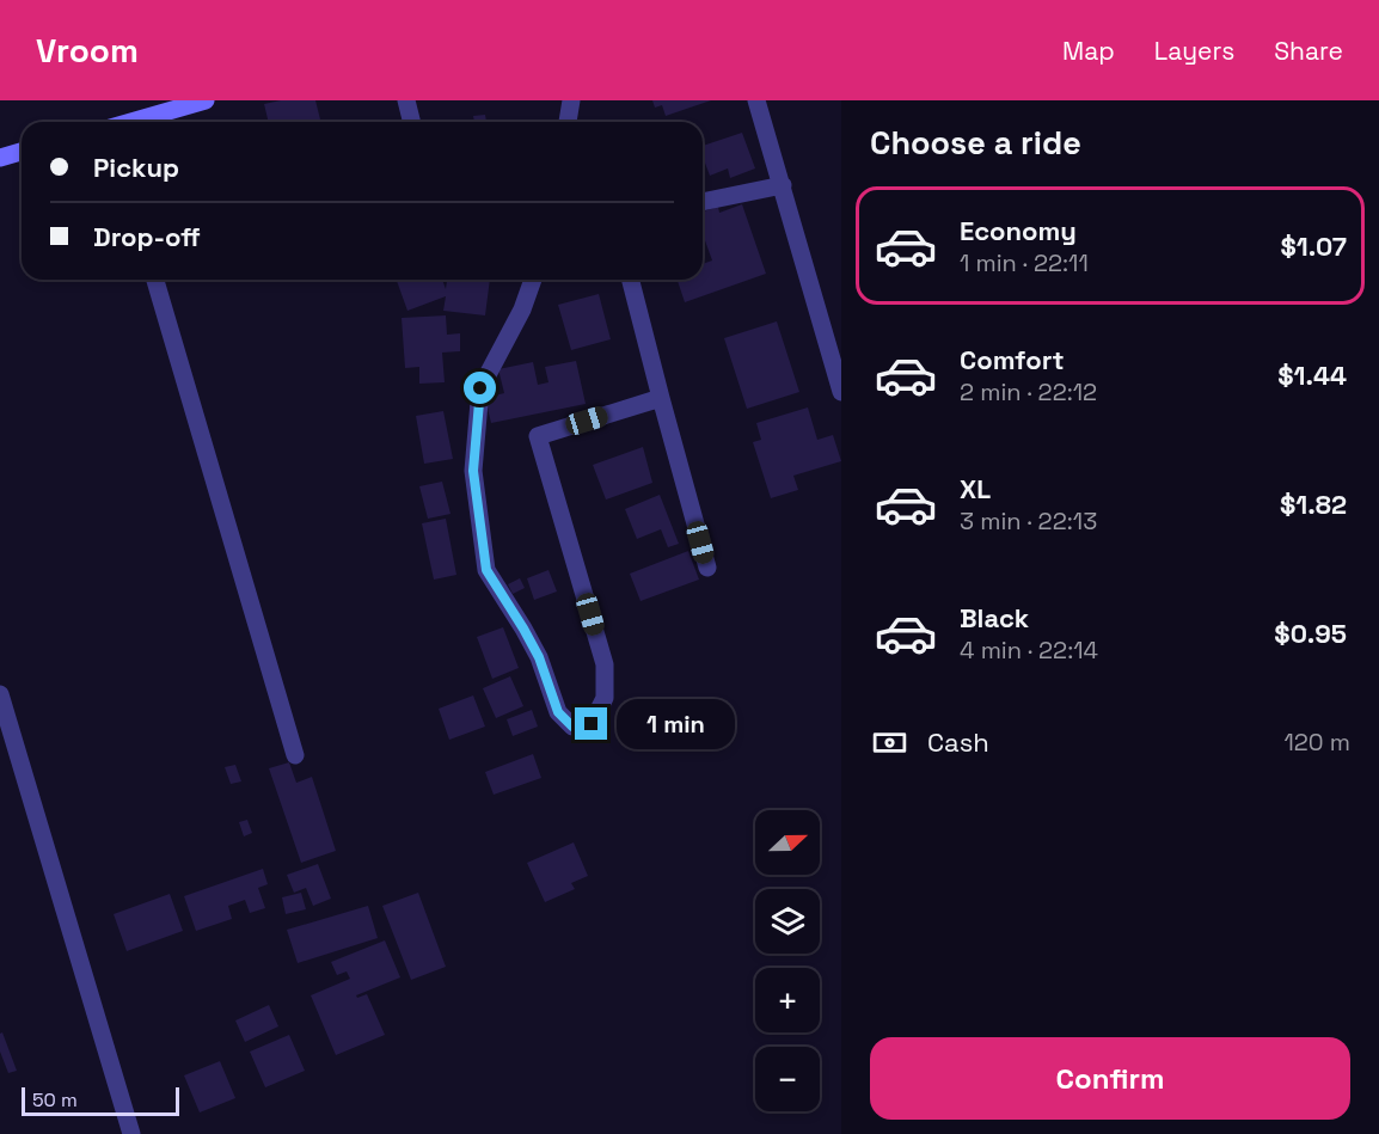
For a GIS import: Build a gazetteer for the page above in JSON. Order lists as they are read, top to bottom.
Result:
{
  "scale_bar": "50 m",
  "north": "right",
  "page": {
    "header": "Vroom",
    "nav": ["Map", "Layers", "Share"],
    "heading": "Choose a ride",
    "banner": ["Pickup", "Drop-off"],
    "list": [
      {
        "name": "Economy",
        "note": "1 min · 22:11",
        "value": "$1.07"
      },
      {
        "name": "Comfort",
        "note": "2 min · 22:12",
        "value": "$1.44"
      },
      {
        "name": "XL",
        "note": "3 min · 22:13",
        "value": "$1.82"
      },
      {
        "name": "Black",
        "note": "4 min · 22:14",
        "value": "$0.95"
      }
    ],
    "bubble": "1 min",
    "pay": ["Cash", "120 m"],
    "map_buttons": ["+", "−"],
    "buttons": "Confirm",
    "scale": "50 m"
  }
}
